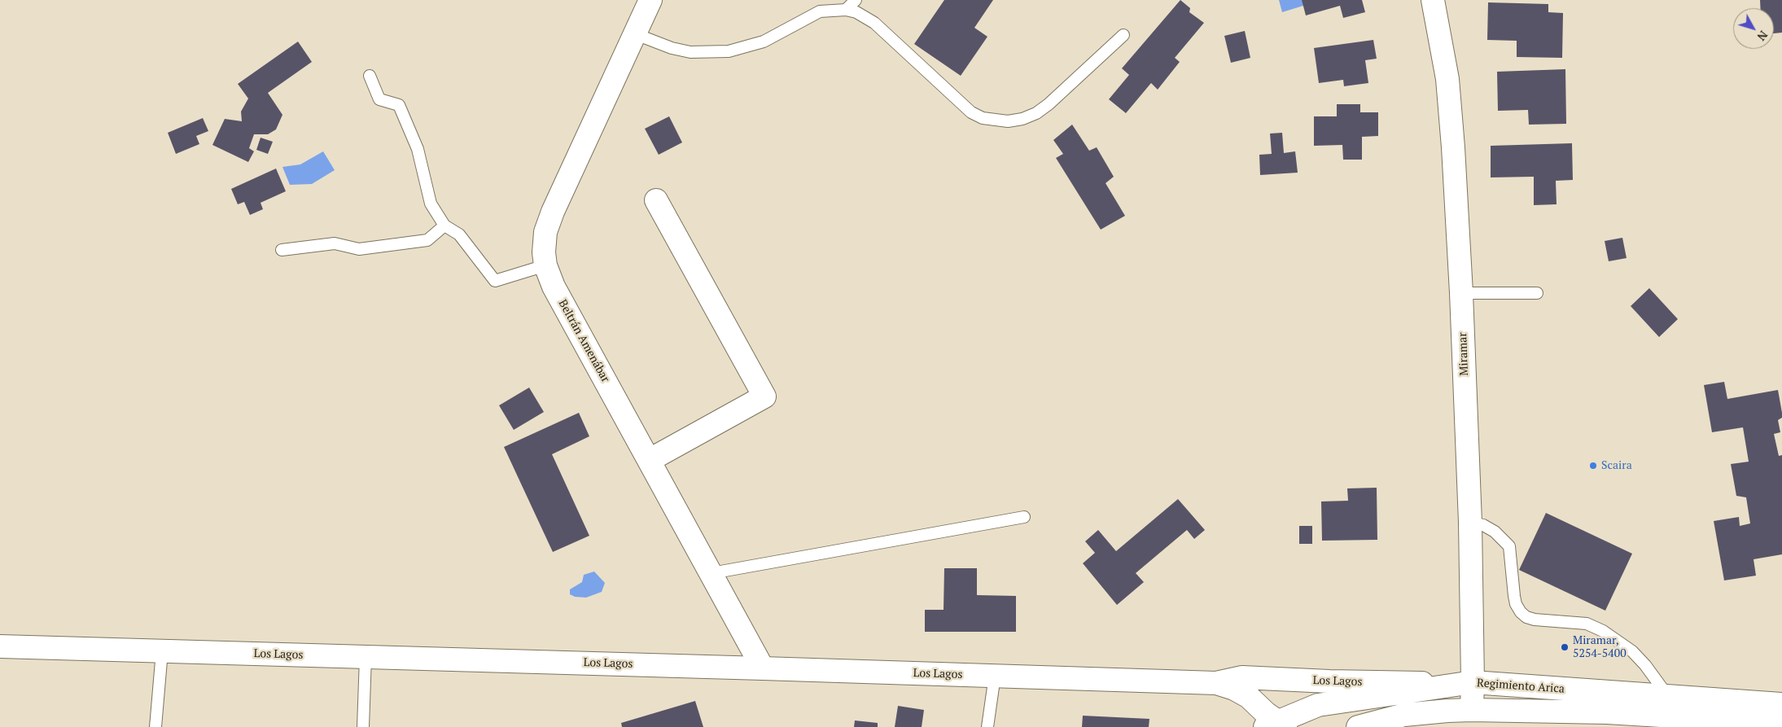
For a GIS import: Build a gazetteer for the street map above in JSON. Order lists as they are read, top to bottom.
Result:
{
  "streets": {
    "main road": [
      "Beltrán Amenábar",
      "Miramar",
      "Los Lagos",
      "Regimiento Arica"
    ]
  },
  "crossings": [
    ["Beltrán Amenábar", "Los Lagos"],
    ["Miramar", "Los Lagos"],
    ["Miramar", "Regimiento Arica"],
    ["Los Lagos", "Regimiento Arica"]
  ],
  "places": ["Scaira", "Miramar, 5254-5400"],
  "north": "bottom right"
}
